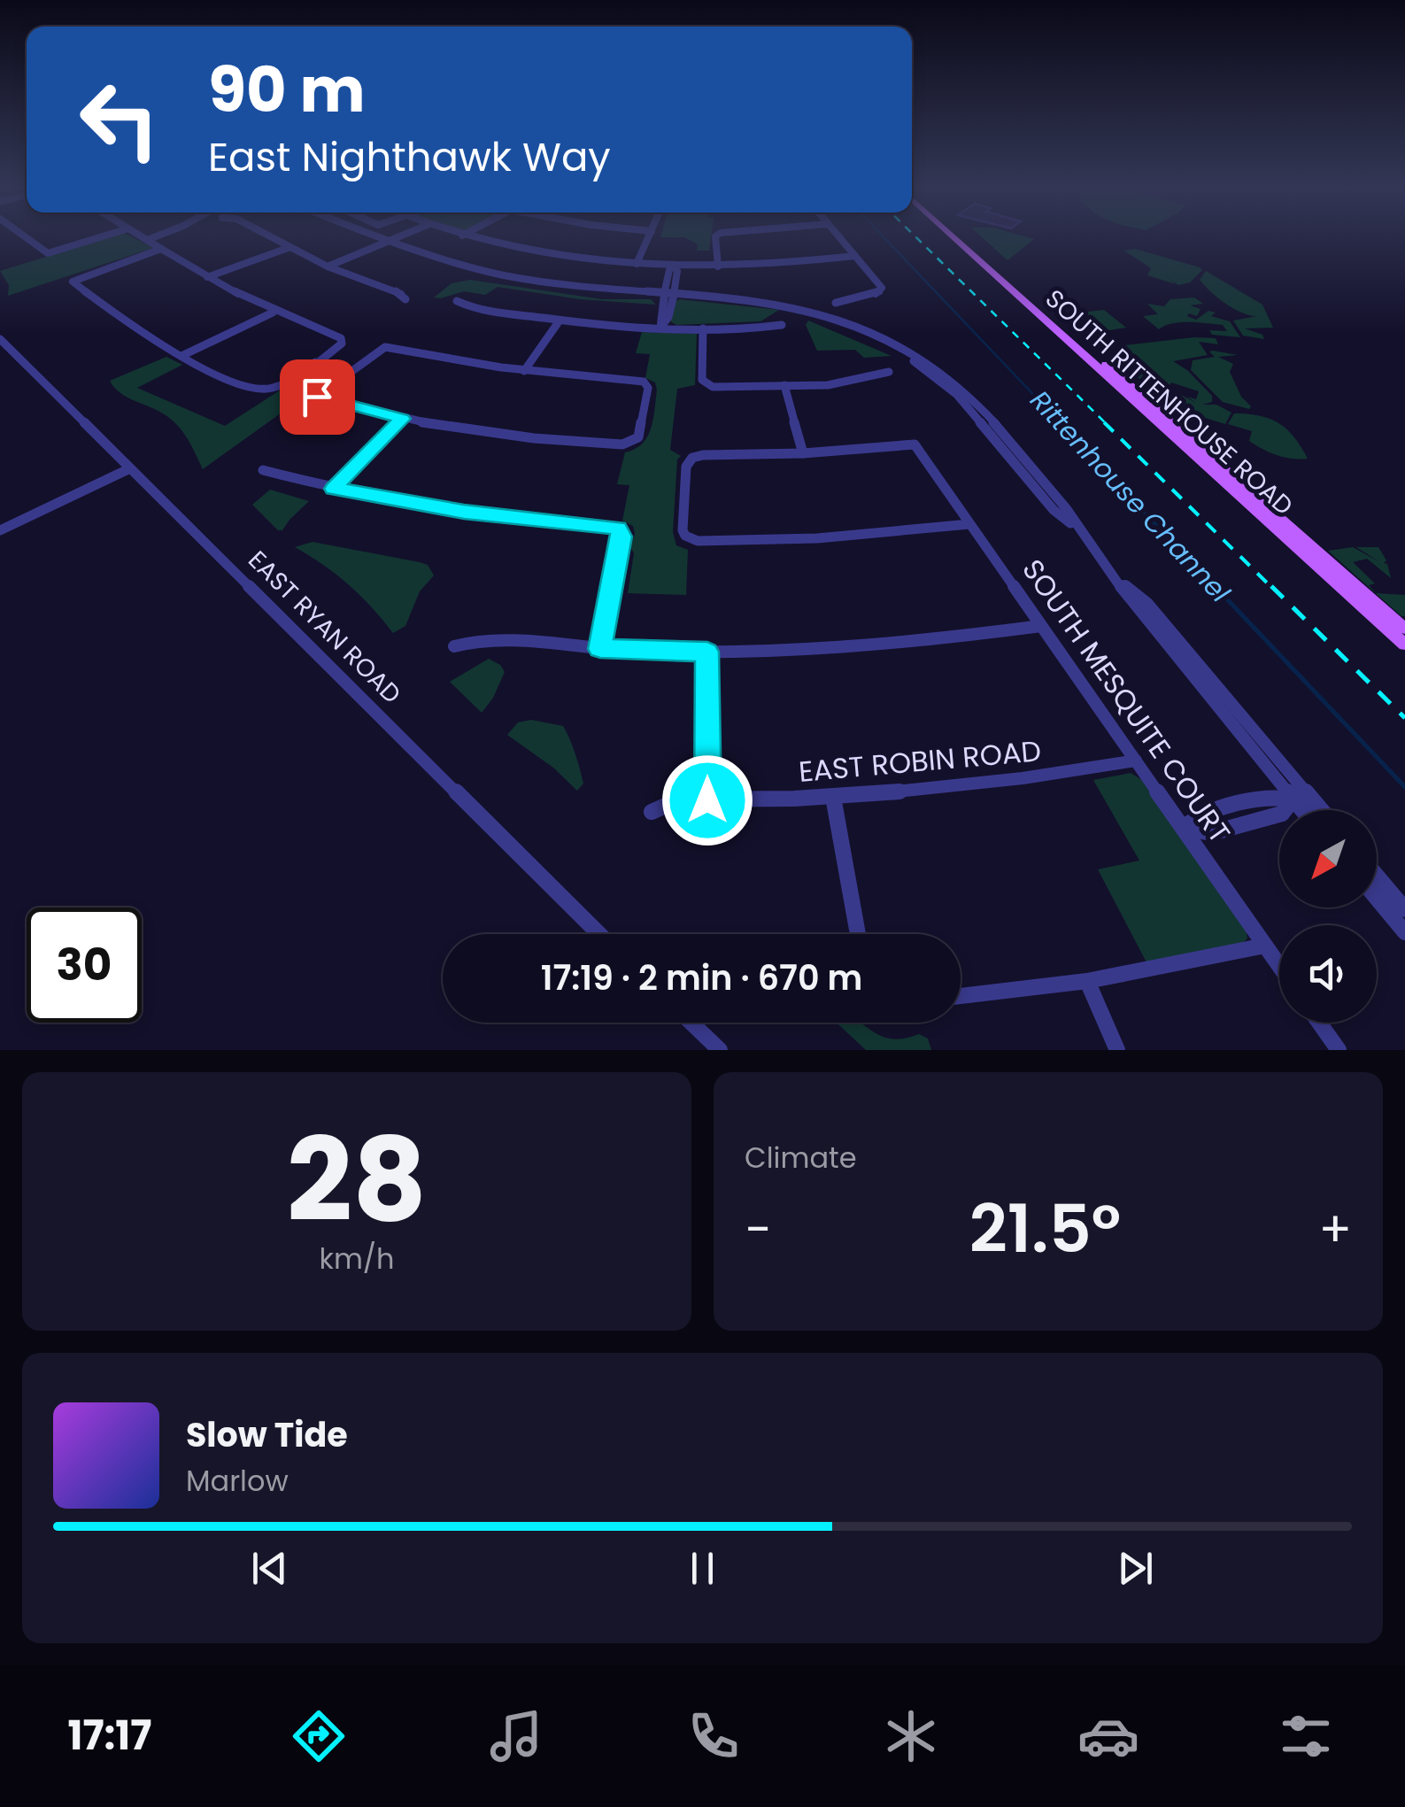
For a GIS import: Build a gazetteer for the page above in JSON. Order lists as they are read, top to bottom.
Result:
{
  "streets": {
    "main road": ["SOUTH RITTENHOUSE ROAD"],
    "street": ["EAST RYAN ROAD", "SOUTH MESQUITE COURT", "EAST ROBIN ROAD"]
  },
  "crossings": [
    ["SOUTH MESQUITE COURT", "EAST ROBIN ROAD"]
  ],
  "water": ["Rittenhouse Channel"],
  "north": "bottom left",
  "page": {
    "turn": ["90 m", "East Nighthawk Way"],
    "limit": "30",
    "trip": "17:19 · 2 min · 670 m",
    "tile": [
      ["28", "km/h"],
      "Climate"
    ],
    "heat": ["−", "21.5°", "+"],
    "song": ["Slow Tide", "Marlow"],
    "tabs": "17:17"
  }
}
